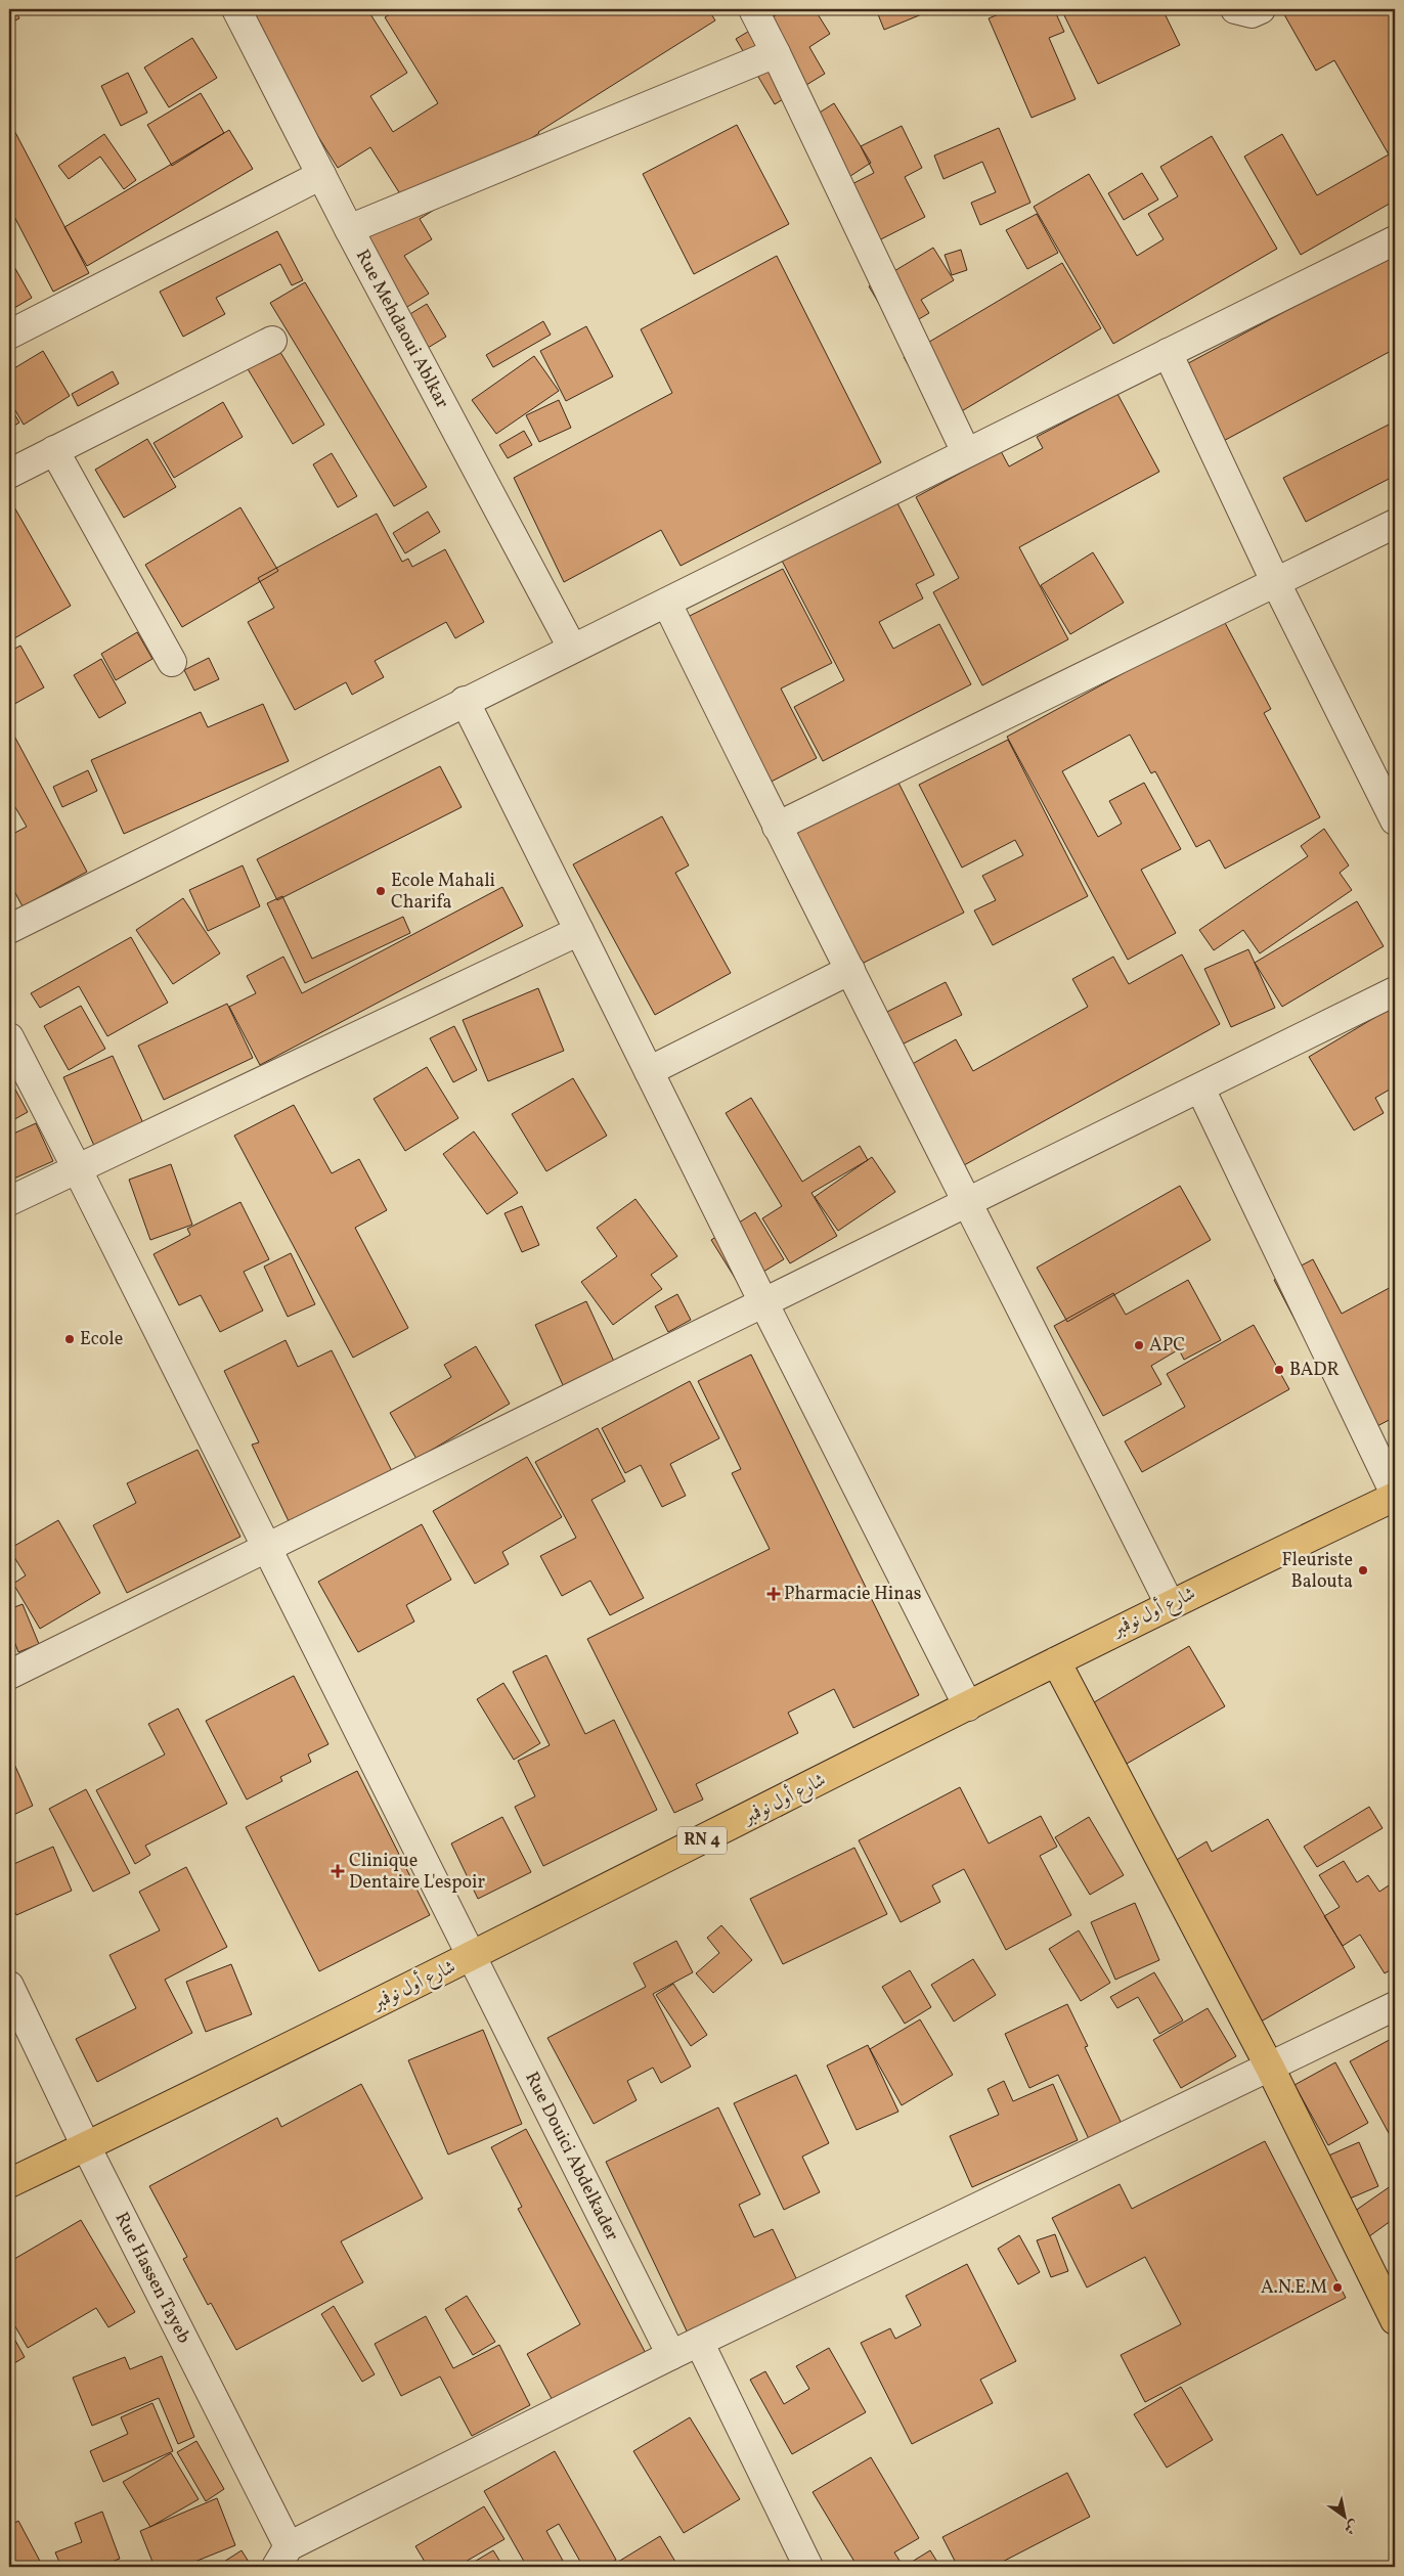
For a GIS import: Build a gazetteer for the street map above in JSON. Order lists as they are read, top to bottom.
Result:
{
  "streets": {
    "main road": ["شارع أول نوفمبر", "RN 4"],
    "street": ["Rue Mehdaoui Ablkar", "Rue Douici Abdelkader", "Rue Hassen Tayeb"]
  },
  "crossings": [
    ["شارع أول نوفمبر", "Rue Douici Abdelkader"],
    ["شارع أول نوفمبر", "Rue Hassen Tayeb"]
  ],
  "places": {
    "other": [
      "Ecole Mahali Charifa",
      "Ecole",
      "APC",
      "BADR",
      "Fleuriste Balouta",
      "A.N.E.M"
    ],
    "health": ["Pharmacie Hinas", "Clinique Dentaire L'espoir"]
  },
  "north": "bottom right"
}
